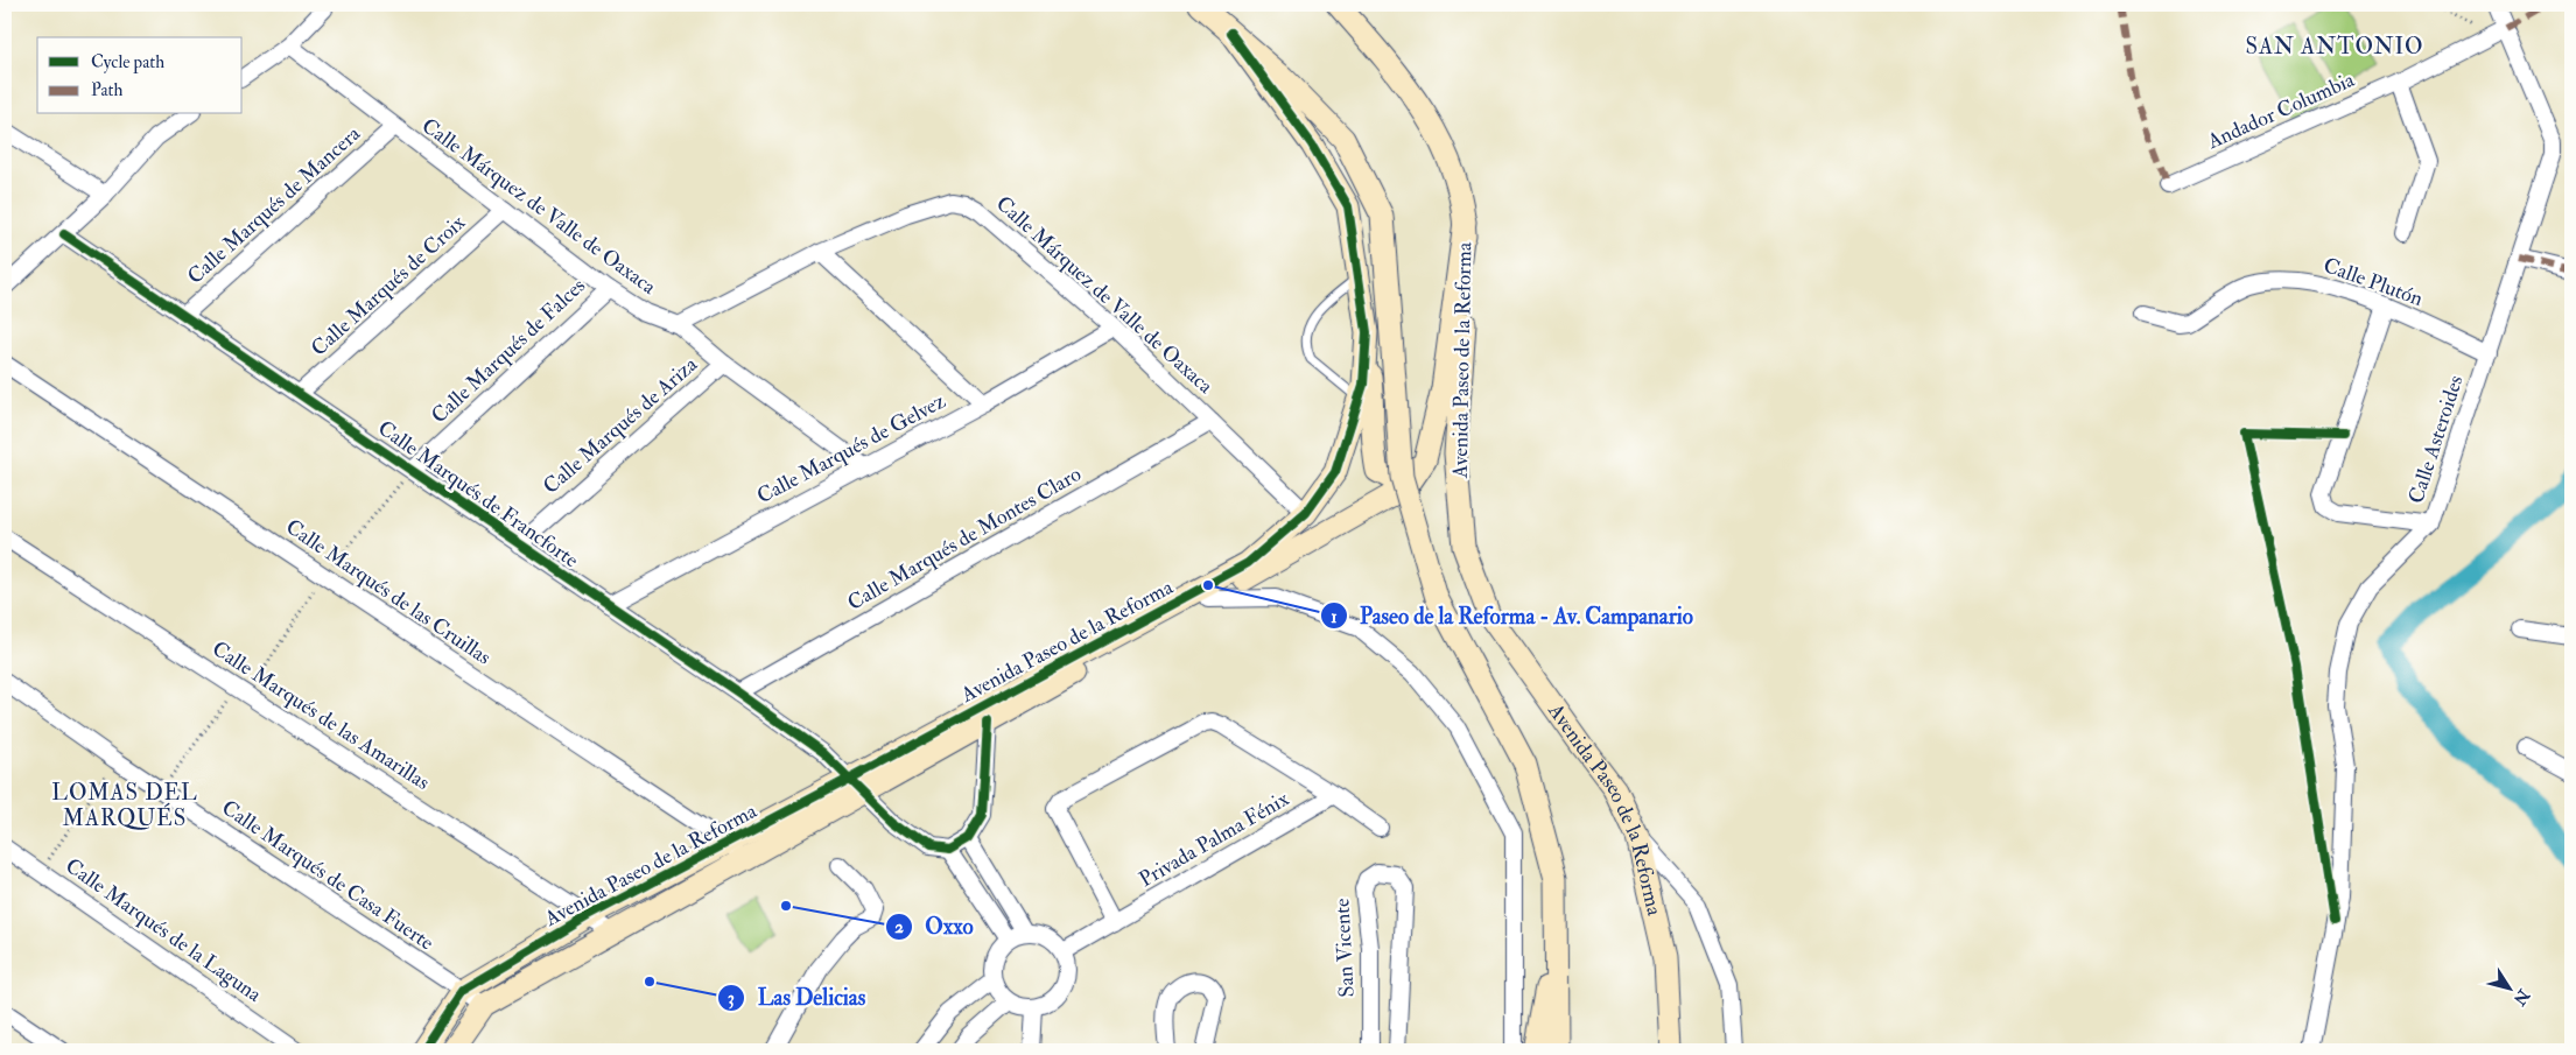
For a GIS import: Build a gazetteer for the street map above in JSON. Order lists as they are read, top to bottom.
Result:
{
  "streets": {
    "street": [
      "Andador Columbia",
      "Calle Marqués de Mancera",
      "Calle Márquez de Valle de Oaxaca",
      "Calle Plutón",
      "Calle Marqués de Croix",
      "Calle Marqués de Falces",
      "Avenida Paseo de la Reforma",
      "Calle Marqués de Ariza",
      "Calle Asteroides",
      "Calle Marqués de Gelvez",
      "Calle Marqués de Francforte",
      "Calle Marqués de Montes Claro",
      "Calle Marqués de las Cruillas",
      "Calle Marqués de las Amarillas",
      "Privada Palma Fénix",
      "Calle Marqués de Casa Fuerte",
      "Calle Marqués de la Laguna",
      "San Vicente"
    ]
  },
  "crossings": [
    ["Andador Columbia", "Calle Asteroides"],
    ["Calle Marqués de Mancera", "Calle Márquez de Valle de Oaxaca"],
    ["Calle Marqués de Mancera", "Calle Marqués de Francforte"],
    ["Calle Márquez de Valle de Oaxaca", "Calle Marqués de Croix"],
    ["Calle Márquez de Valle de Oaxaca", "Calle Marqués de Falces"],
    ["Calle Márquez de Valle de Oaxaca", "Avenida Paseo de la Reforma"],
    ["Calle Márquez de Valle de Oaxaca", "Calle Marqués de Gelvez"],
    ["Calle Márquez de Valle de Oaxaca", "Calle Marqués de Montes Claro"],
    ["Calle Plutón", "Calle Asteroides"],
    ["Calle Marqués de Croix", "Calle Marqués de Francforte"],
    ["Calle Marqués de Falces", "Calle Marqués de Francforte"],
    ["Avenida Paseo de la Reforma", "Calle Marqués de Francforte"],
    ["Avenida Paseo de la Reforma", "Calle Marqués de las Cruillas"],
    ["Avenida Paseo de la Reforma", "Calle Marqués de las Amarillas"],
    ["Avenida Paseo de la Reforma", "Calle Marqués de Casa Fuerte"],
    ["Calle Marqués de Ariza", "Calle Marqués de Francforte"],
    ["Calle Marqués de Gelvez", "Calle Marqués de Francforte"],
    ["Calle Marqués de Francforte", "Calle Marqués de Montes Claro"]
  ],
  "districts": ["SAN ANTONIO", "LOMAS DEL MARQUÉS"],
  "places": ["Paseo de la Reforma - Av. Campanario", "Oxxo", "Las Delicias"],
  "legend": ["Cycle path", "Path"],
  "north": "bottom right"
}
